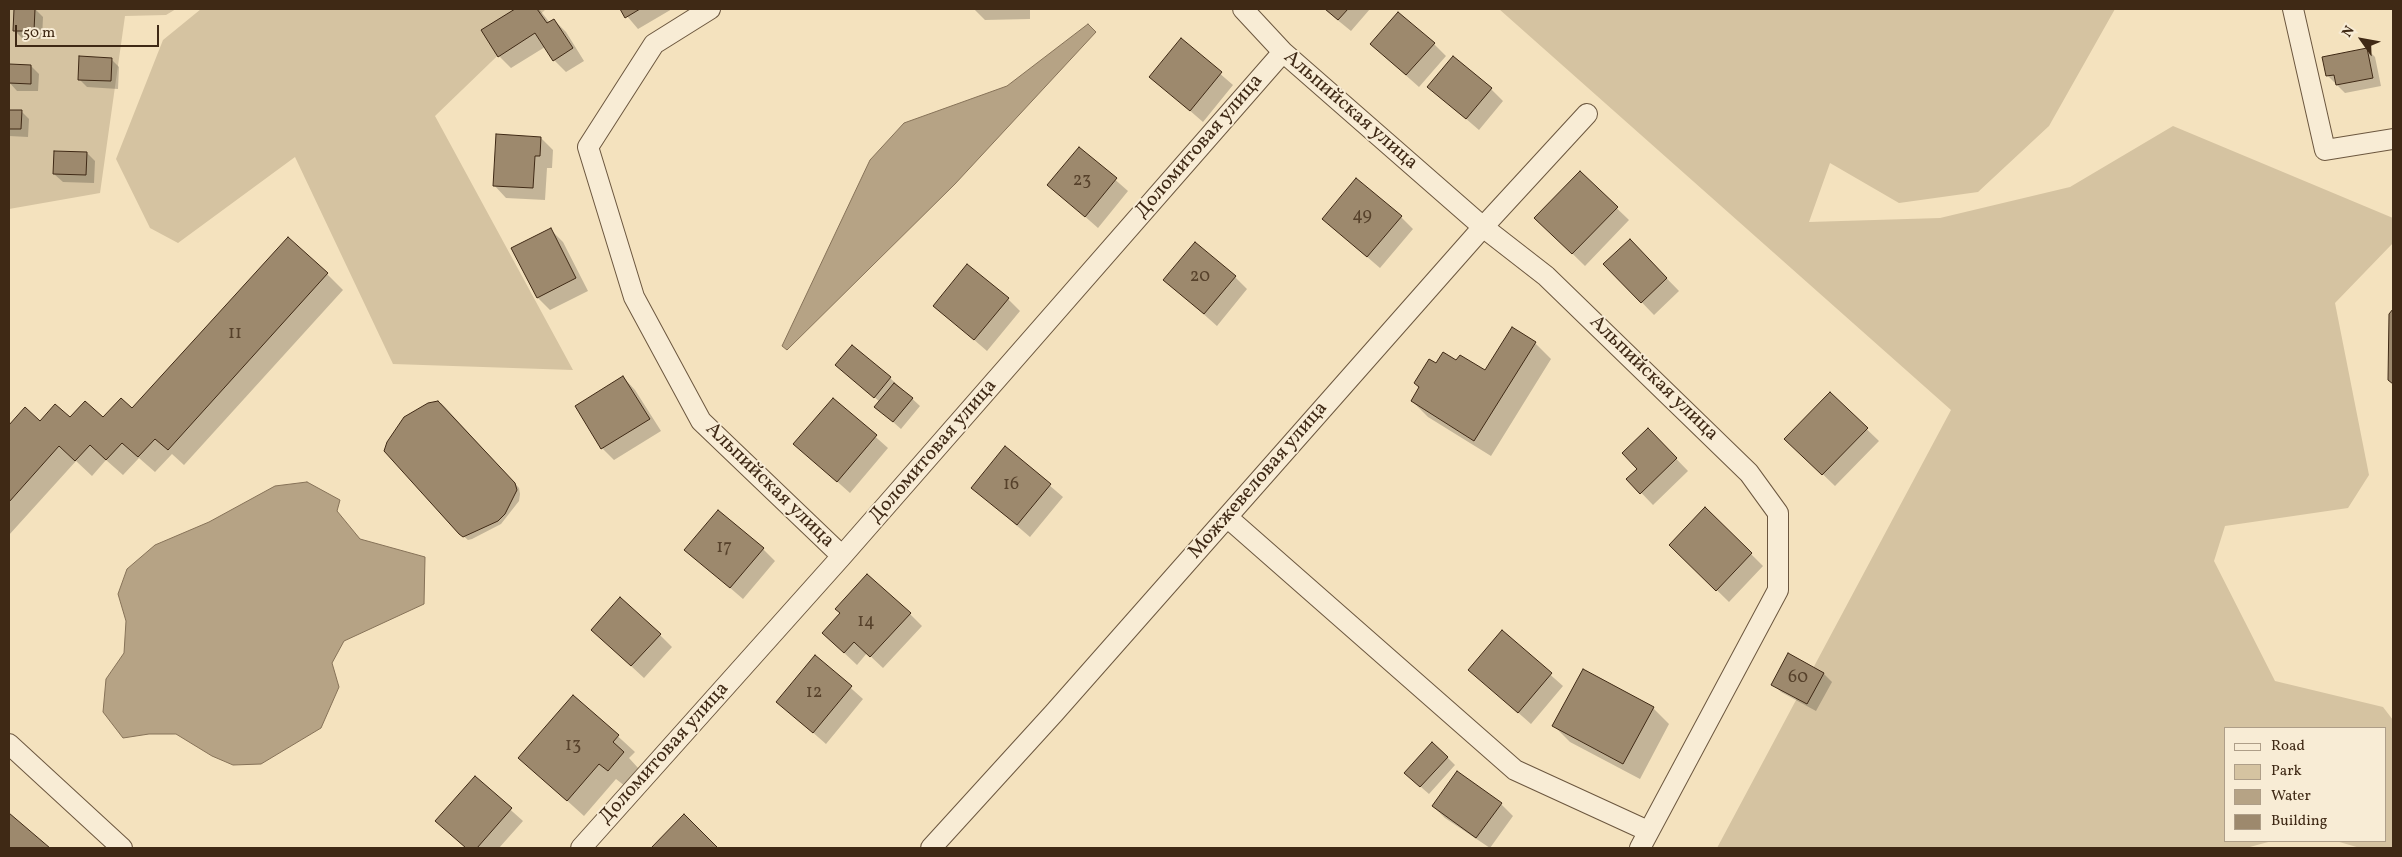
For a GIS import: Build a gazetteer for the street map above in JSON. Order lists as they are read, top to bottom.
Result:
{
  "streets": {
    "street": ["Альпийская улица", "Доломитовая улица", "Можжевеловая улица"]
  },
  "crossings": [
    ["Альпийская улица", "Доломитовая улица"],
    ["Альпийская улица", "Можжевеловая улица"]
  ],
  "house_numbers": [
    "23",
    "49",
    "20",
    "11",
    "16",
    "17",
    "14",
    "60",
    "12",
    "13"
  ],
  "legend": [
    "Road",
    "Park",
    "Water",
    "Building"
  ],
  "scale_bar": "50 m",
  "north": "top left"
}
